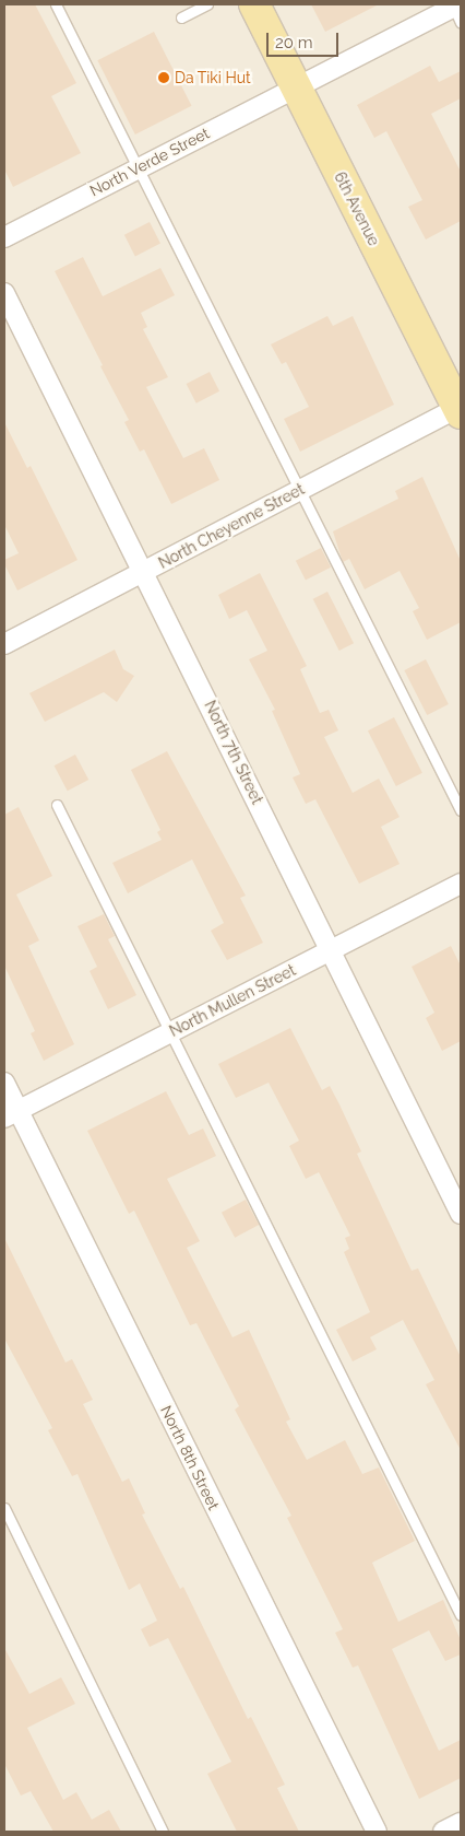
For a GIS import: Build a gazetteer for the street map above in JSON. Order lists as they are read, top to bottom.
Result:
{
  "streets": {
    "main road": ["6th Avenue"],
    "street": [
      "North Verde Street",
      "North Cheyenne Street",
      "North 7th Street",
      "North Mullen Street",
      "North 8th Street"
    ]
  },
  "crossings": [
    ["North Verde Street", "6th Avenue"],
    ["6th Avenue", "North Cheyenne Street"],
    ["North Cheyenne Street", "North 7th Street"],
    ["North 7th Street", "North Mullen Street"],
    ["North Mullen Street", "North 8th Street"]
  ],
  "places": ["Da Tiki Hut"],
  "scale_bar": "20 m"
}
